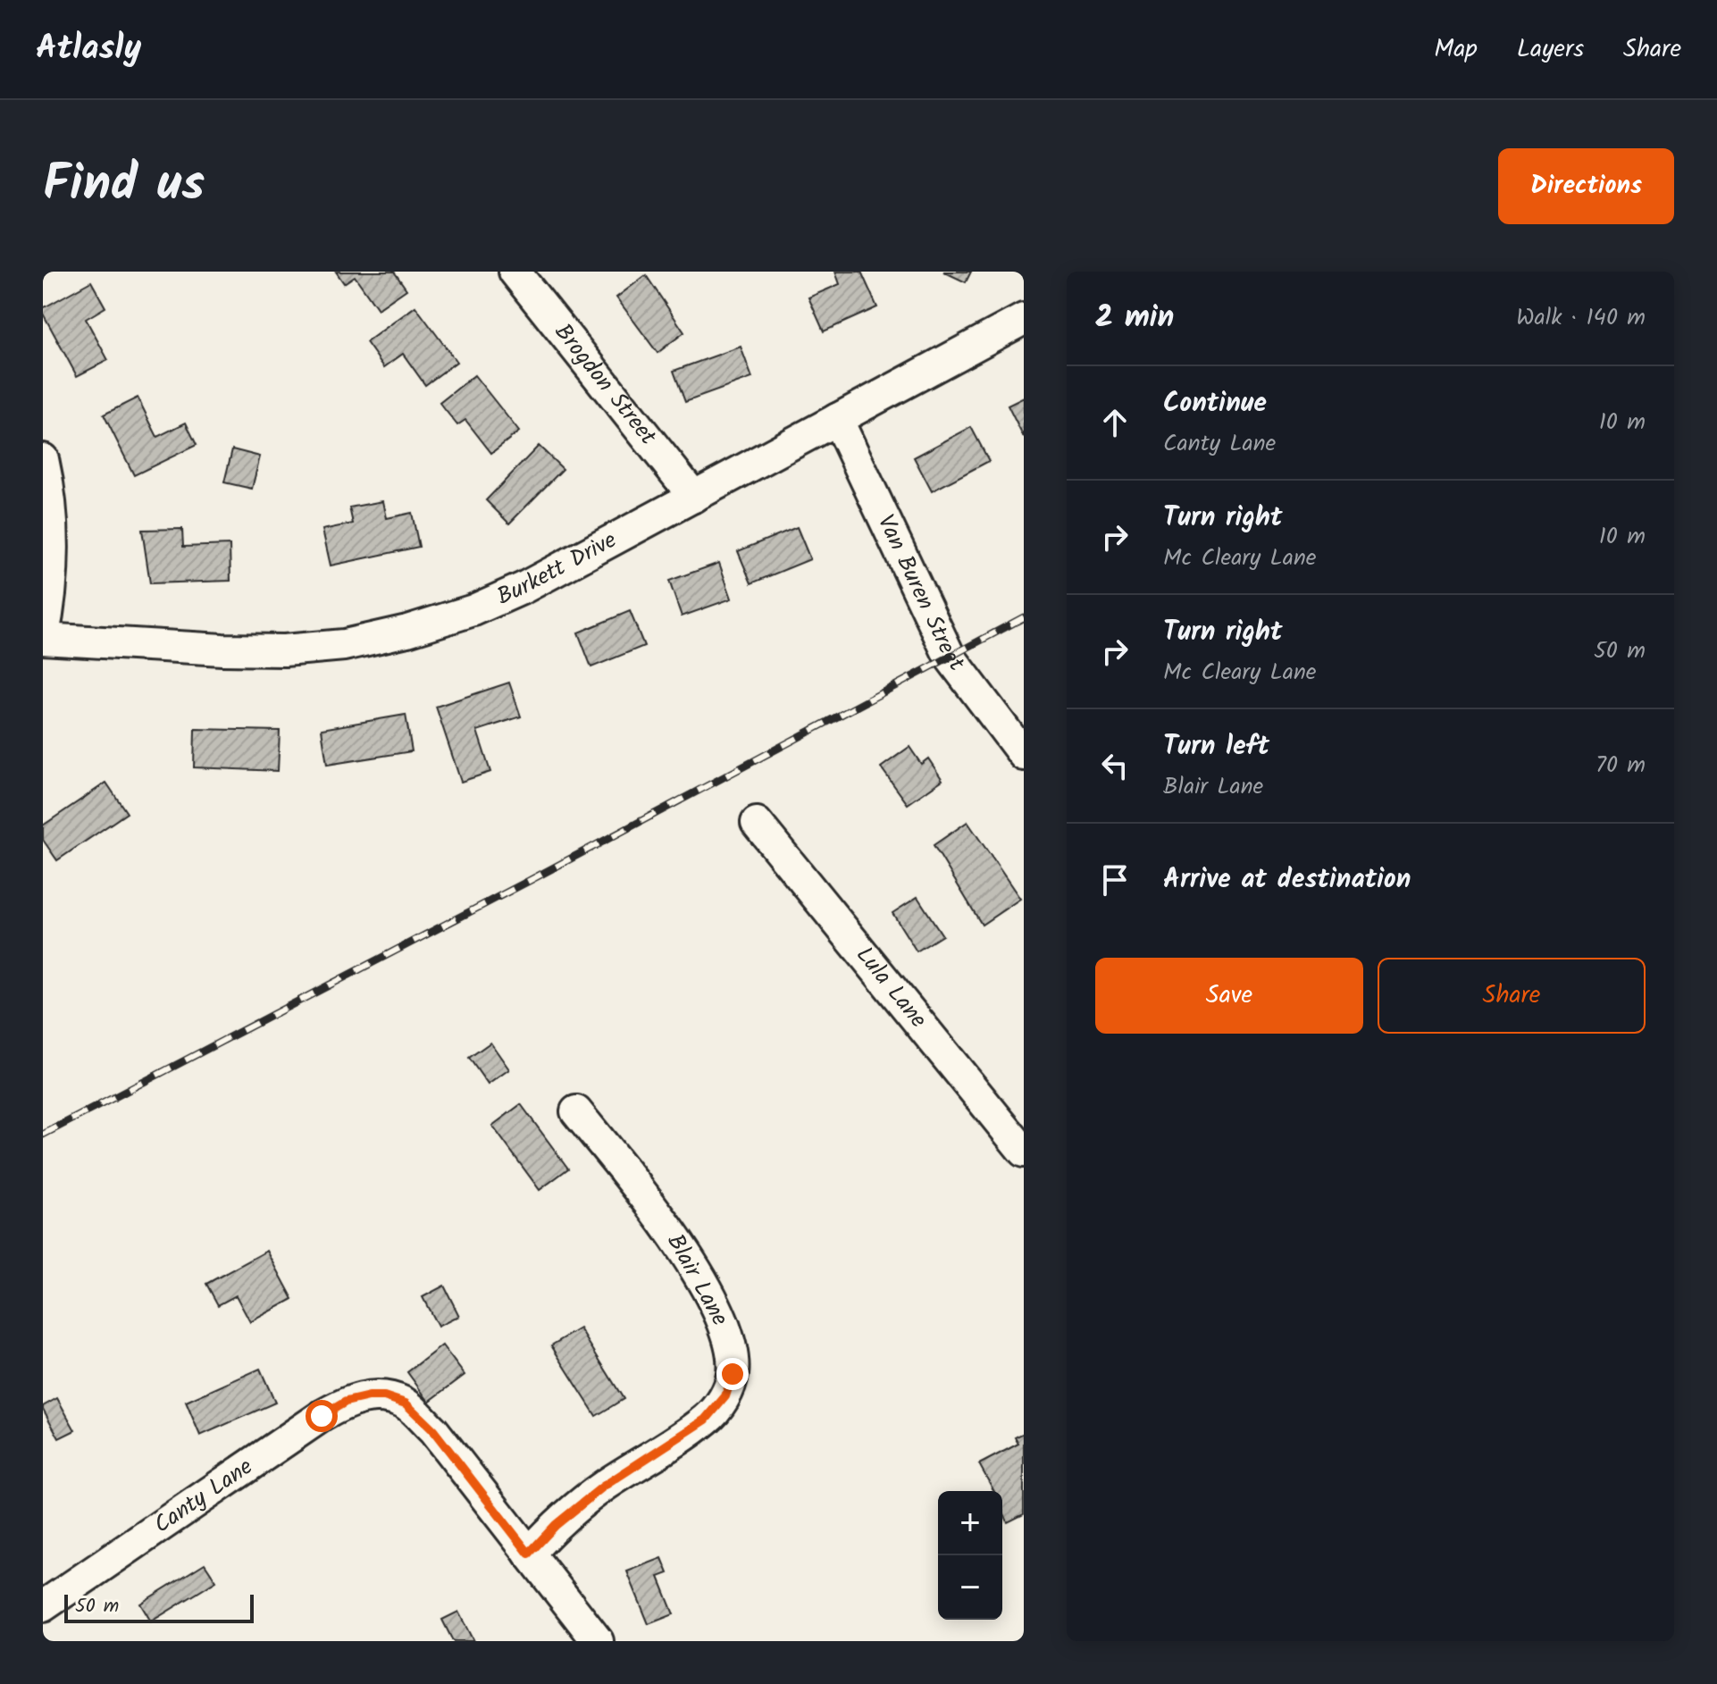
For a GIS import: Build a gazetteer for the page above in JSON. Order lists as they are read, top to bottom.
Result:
{
  "streets": {
    "street": [
      "Brogdon Street",
      "Burkett Drive",
      "Van Buren Street",
      "Lula Lane",
      "Blair Lane",
      "Canty Lane"
    ]
  },
  "crossings": [
    ["Brogdon Street", "Burkett Drive"],
    ["Burkett Drive", "Van Buren Street"],
    ["Blair Lane", "Canty Lane"]
  ],
  "scale_bar": "50 m",
  "page": {
    "header": "Atlasly",
    "nav": ["Map", "Layers", "Share"],
    "title": "Find us",
    "buttons": [
      "Directions",
      ["Save", "Share"]
    ],
    "heading": ["2 min", "Walk · 140 m"],
    "list": [
      ["Continue", "Canty Lane", "10 m"],
      ["Turn right", "Mc Cleary Lane", "10 m"],
      ["Turn right", "Mc Cleary Lane", "50 m"],
      ["Turn left", "Blair Lane", "70 m"],
      "Arrive at destination"
    ],
    "map_buttons": ["+", "−"],
    "scale": "50 m"
  }
}
